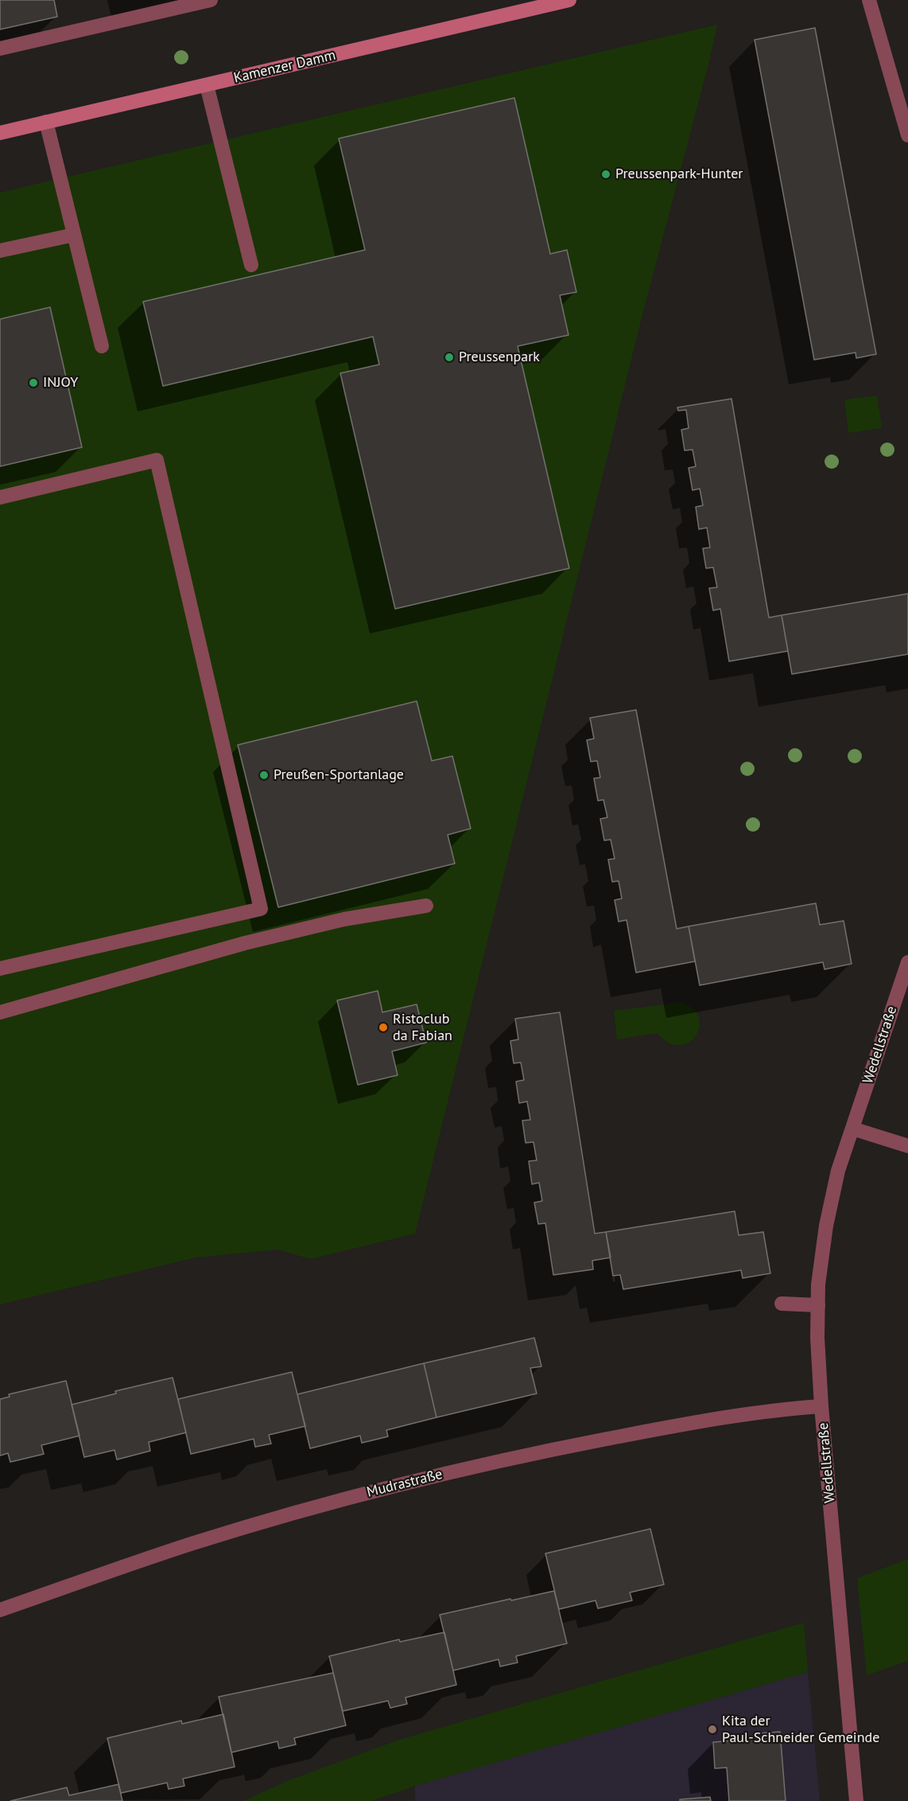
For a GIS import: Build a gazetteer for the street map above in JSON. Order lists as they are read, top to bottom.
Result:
{
  "streets": {
    "main road": ["Kamenzer Damm"],
    "street": ["Wedellstraße", "Mudrastraße"]
  },
  "crossings": [
    ["Wedellstraße", "Mudrastraße"]
  ],
  "places": [
    "Preussenpark-Hunter",
    "Preussenpark",
    "INJOY",
    "Preußen-Sportanlage",
    "Ristoclub da Fabian",
    "Kita der Paul-Schneider Gemeinde"
  ]
}
